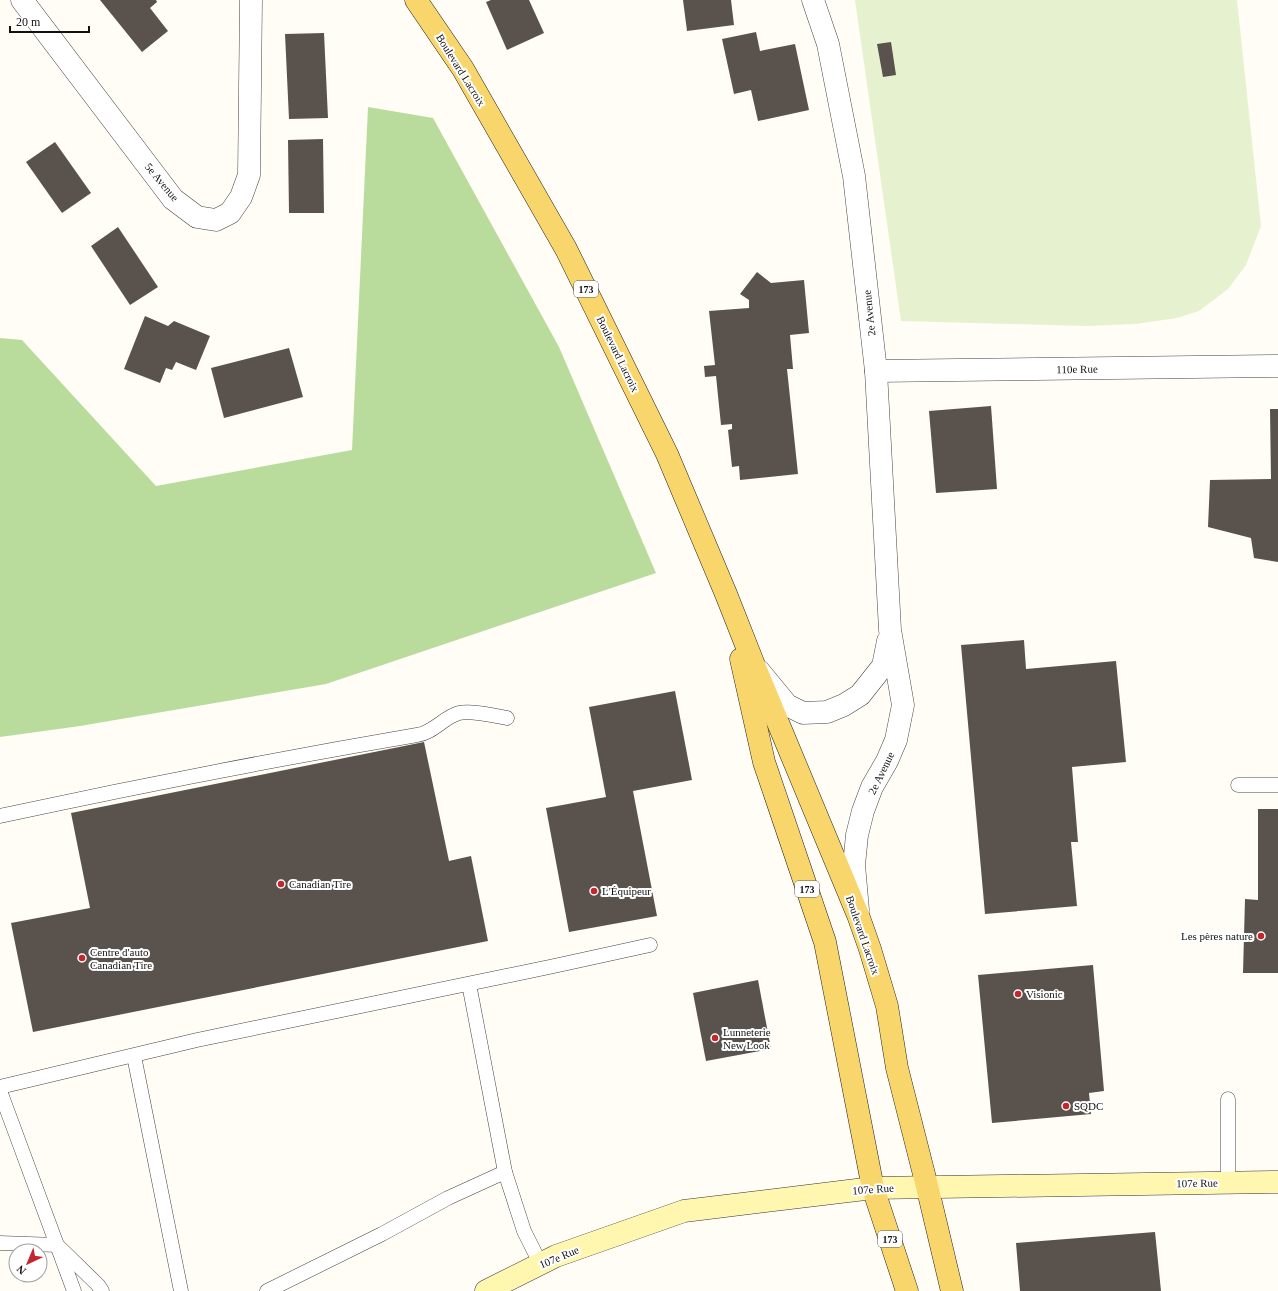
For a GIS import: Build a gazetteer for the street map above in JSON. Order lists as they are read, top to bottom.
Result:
{
  "streets": {
    "main road": ["Boulevard Lacroix", "173", "107e Rue"],
    "street": ["5e Avenue", "2e Avenue", "110e Rue"]
  },
  "crossings": [
    ["Boulevard Lacroix", "2e Avenue"],
    ["Boulevard Lacroix", "107e Rue"],
    ["2e Avenue", "110e Rue"]
  ],
  "places": [
    "Canadian Tire",
    "L'Équipeur",
    "Les pères nature",
    "Centre d'auto Canadian Tire",
    "Visionic",
    "Lunneterie New Look",
    "SQDC"
  ],
  "scale_bar": "20 m",
  "north": "bottom left"
}
